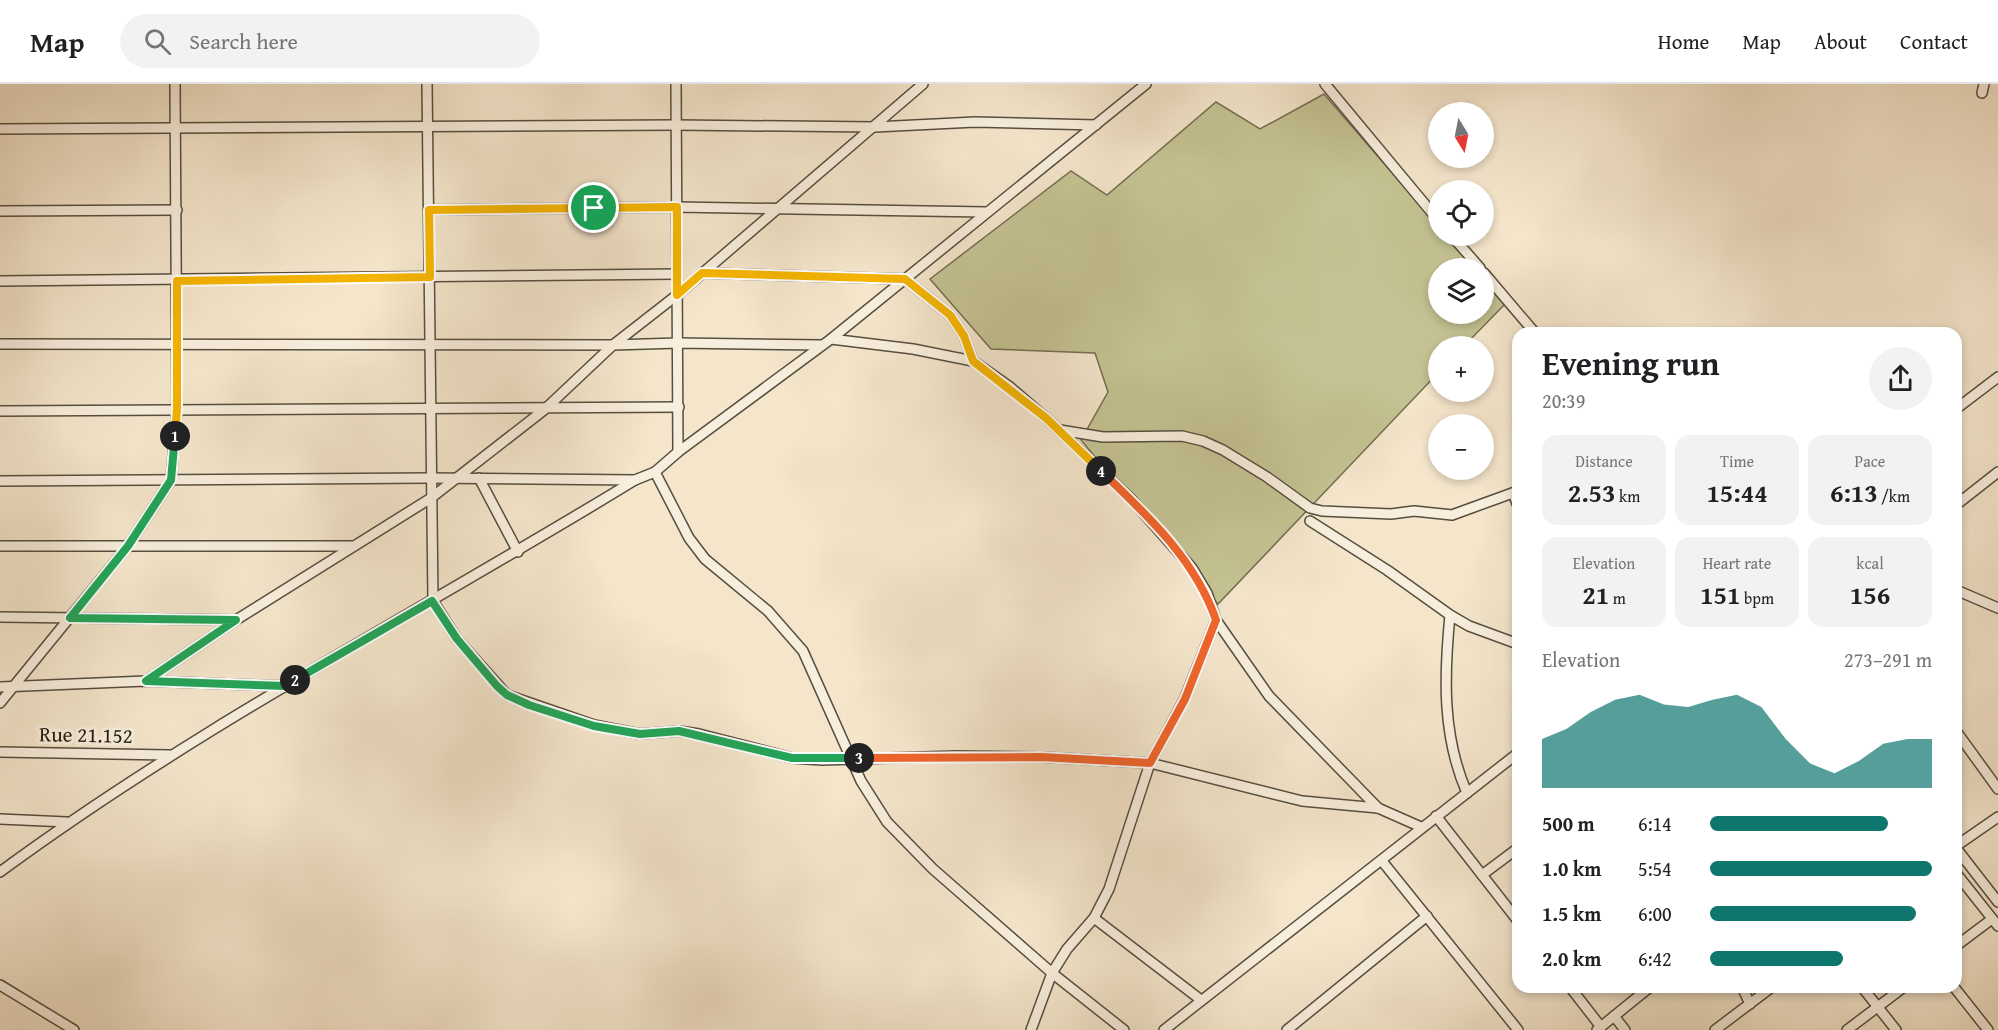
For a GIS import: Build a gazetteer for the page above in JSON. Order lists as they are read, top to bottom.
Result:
{
  "streets": {
    "street": ["Rue 21.152"]
  },
  "north": "bottom",
  "page": {
    "header": "Map",
    "search": "Search here",
    "nav": [
      "Home",
      "Map",
      "About",
      "Contact"
    ],
    "map_buttons": ["+", "−"],
    "heading": ["Evening run", "20:39"],
    "pins": [
      "1",
      "4",
      "2",
      "3"
    ],
    "stats": [
      ["Distance", "2.53 km"],
      ["Time", "15:44"],
      ["Pace", "6:13 /km"],
      ["Elevation", "21 m"],
      ["Heart rate", "151 bpm"],
      ["kcal", "156"]
    ],
    "chart": ["Elevation", "273–291 m"],
    "list": [
      {
        "name": "500 m",
        "note": "6:14"
      },
      {
        "name": "1.0 km",
        "note": "5:54"
      },
      {
        "name": "1.5 km",
        "note": "6:00"
      },
      {
        "name": "2.0 km",
        "note": "6:42"
      }
    ]
  }
}
